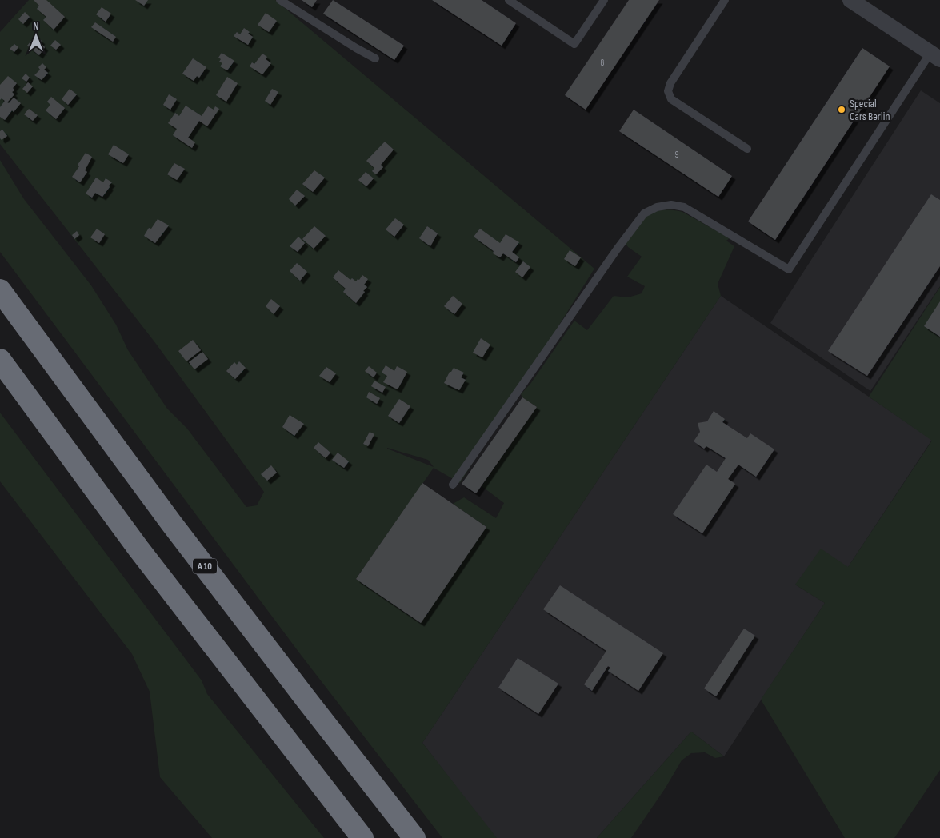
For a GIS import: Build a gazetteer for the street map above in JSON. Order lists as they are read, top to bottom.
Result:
{
  "streets": {
    "highway": ["A 10"]
  },
  "places": ["Special Cars Berlin"],
  "house_numbers": ["8", "9"],
  "north": "top"
}
